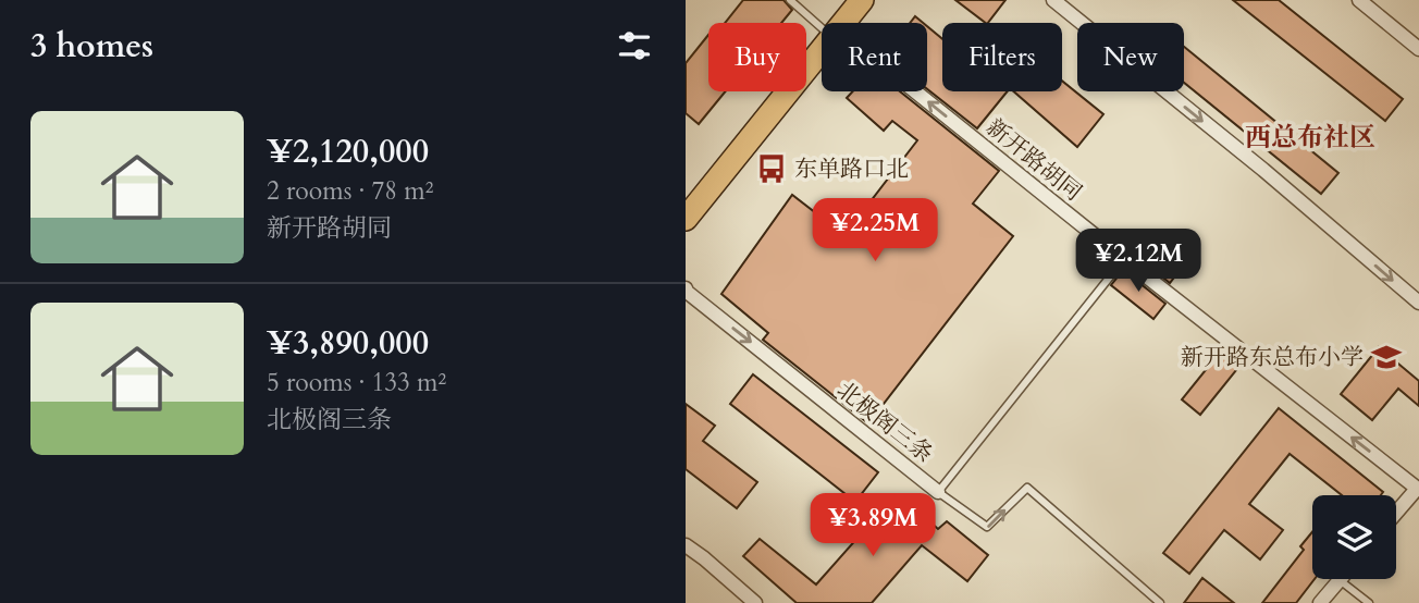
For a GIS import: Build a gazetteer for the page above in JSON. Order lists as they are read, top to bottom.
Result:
{
  "streets": {
    "street": ["新开路胡同", "北极阁三条"]
  },
  "one_way": ["新开路胡同", "北极阁三条"],
  "districts": ["西总布社区"],
  "places": {
    "bus stop": ["东单路口北"],
    "school or university": ["新开路东总布小学"]
  },
  "page": {
    "heading": "3 homes",
    "chip": [
      "Buy",
      "Rent",
      "Filters",
      "New"
    ],
    "list": [
      {
        "name": "¥2,120,000",
        "note": "2 rooms · 78 m² · 新开路胡同"
      },
      {
        "name": "¥3,890,000",
        "note": "5 rooms · 133 m² · 北极阁三条"
      }
    ],
    "price": ["¥2.25M", "¥2.12M", "¥3.89M"]
  }
}
